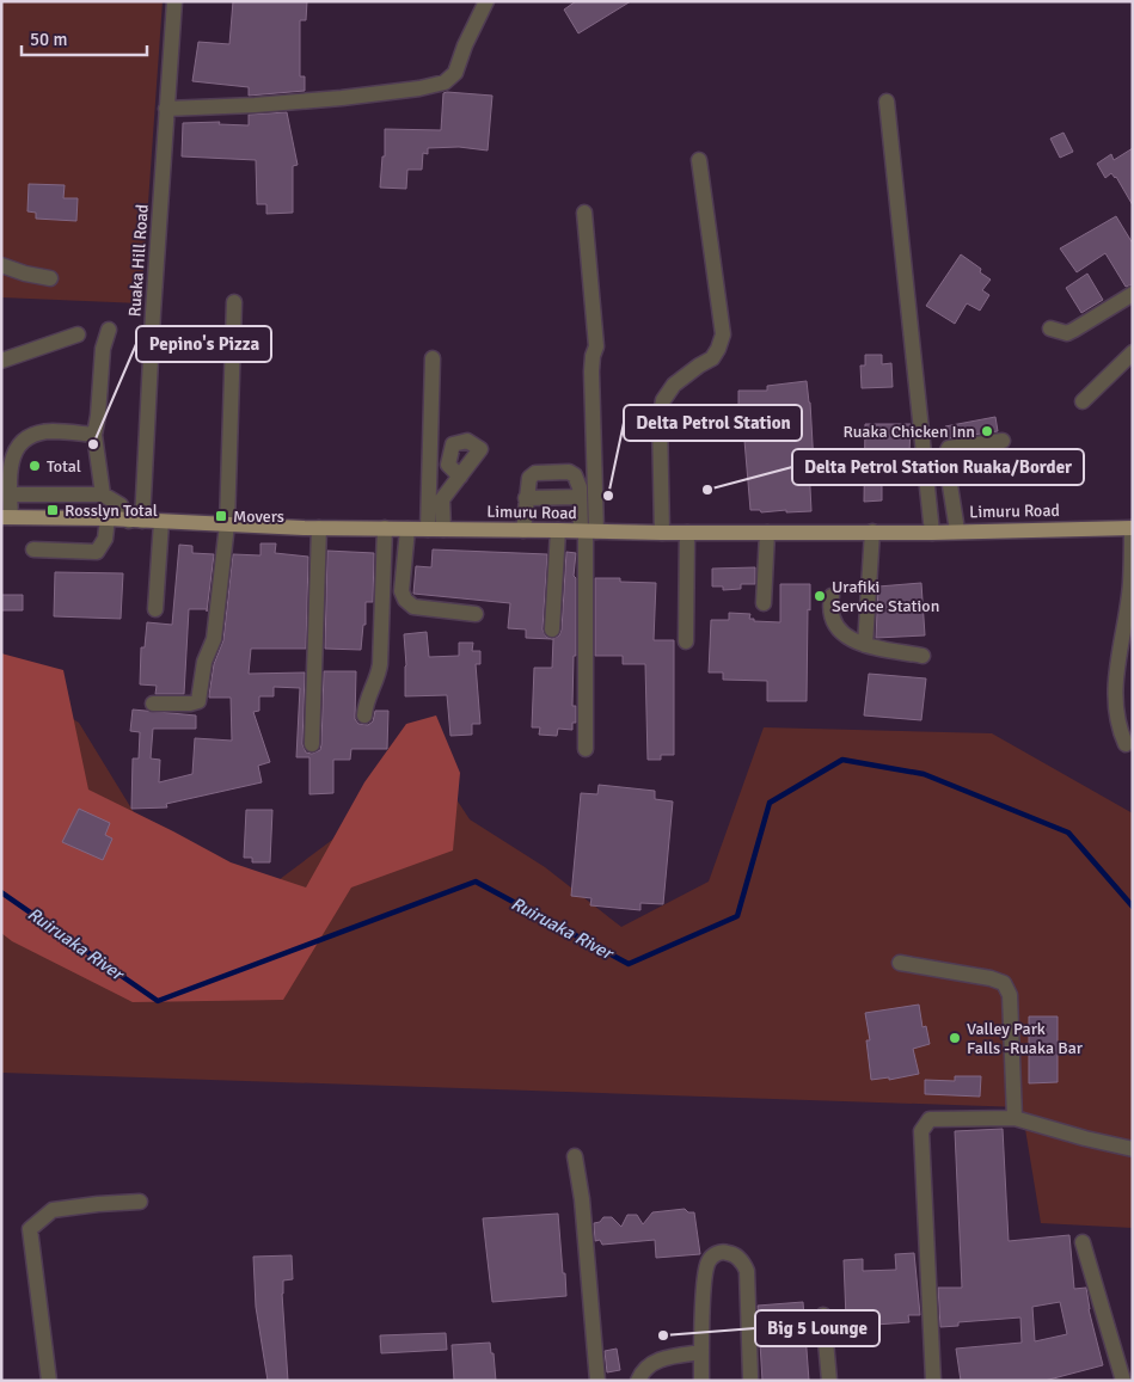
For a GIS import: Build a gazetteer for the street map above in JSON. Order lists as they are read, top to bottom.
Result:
{
  "streets": {
    "main road": ["Limuru Road"],
    "street": ["Ruaka Hill Road"]
  },
  "crossings": [
    ["Ruaka Hill Road", "Limuru Road"]
  ],
  "water": ["Ruiruaka River"],
  "places": {
    "other": [
      "Ruaka Chicken Inn",
      "Pepino's Pizza",
      "Total",
      "Delta Petrol Station Ruaka/Border",
      "Delta Petrol Station",
      "Urafiki Service Station",
      "Valley Park Falls -Ruaka Bar",
      "Big 5 Lounge"
    ],
    "transit": ["Rosslyn Total", "Movers"]
  },
  "scale_bar": "50 m"
}
